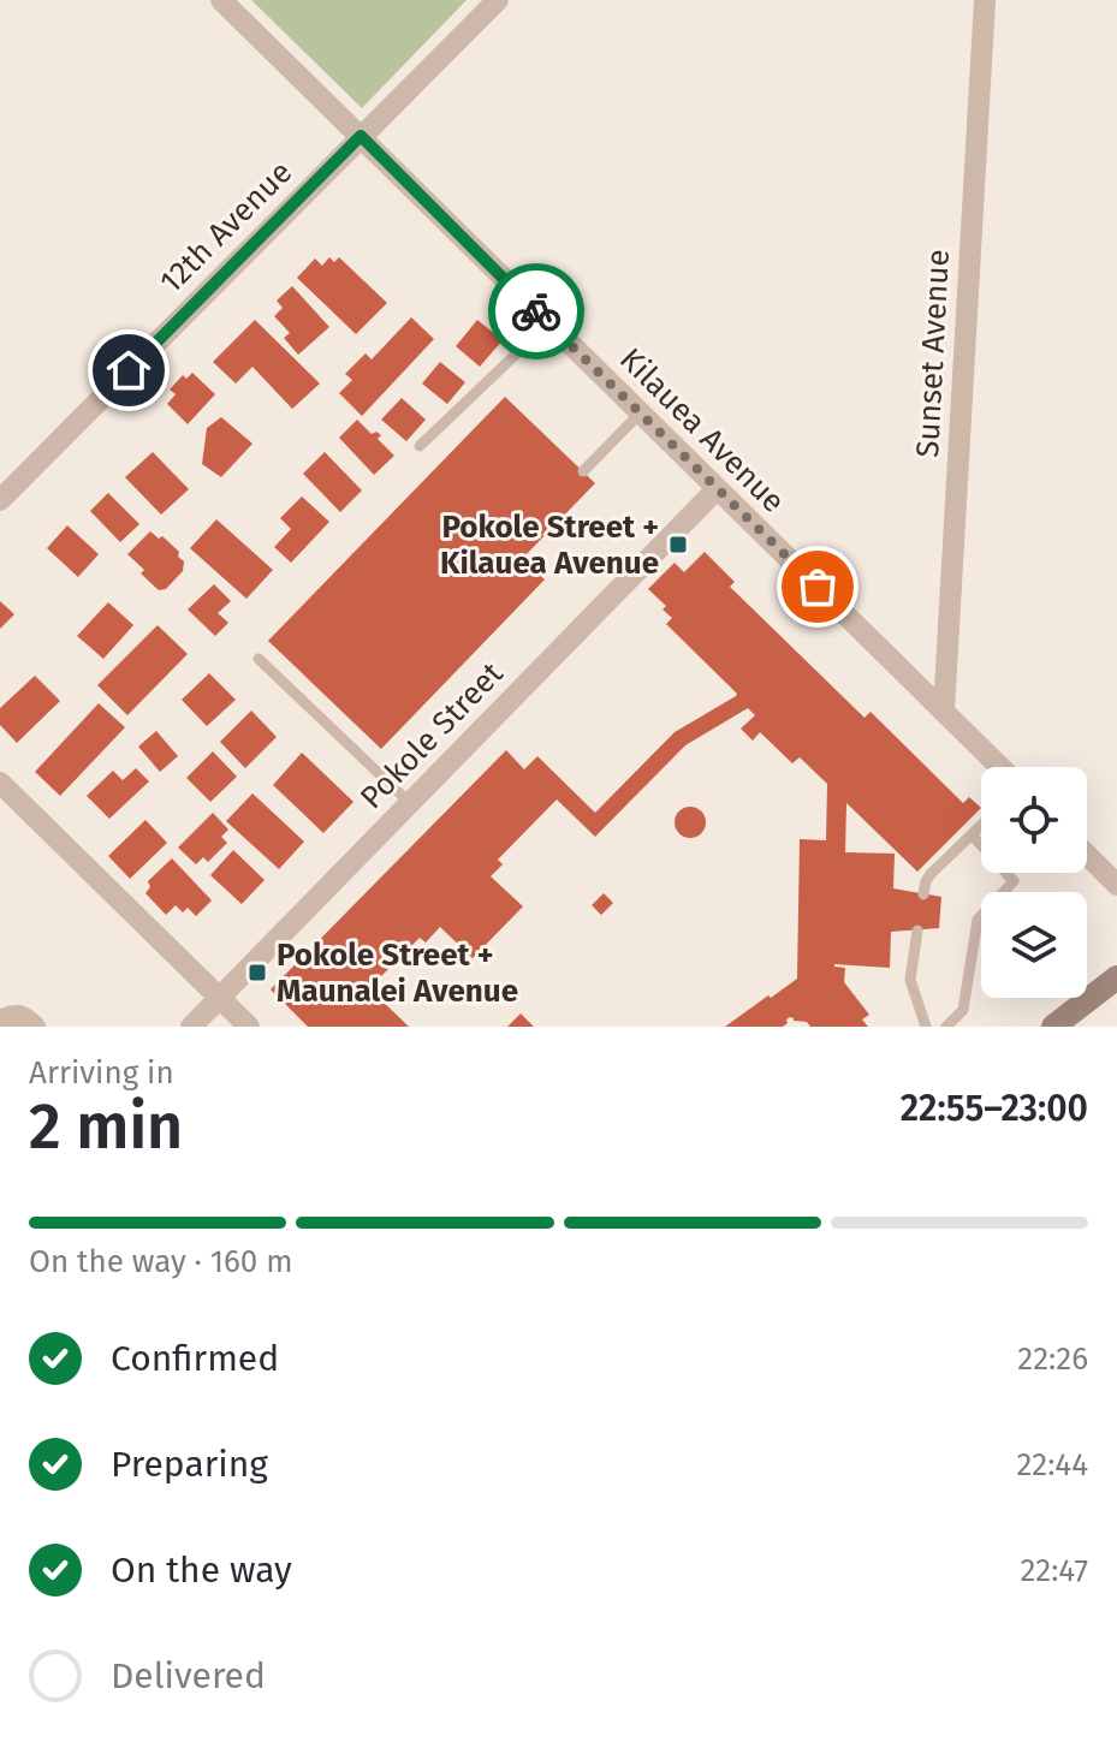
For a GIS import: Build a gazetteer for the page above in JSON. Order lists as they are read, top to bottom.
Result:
{
  "streets": {
    "street": [
      "12th Avenue",
      "Sunset Avenue",
      "Kilauea Avenue",
      "Pokole Street"
    ]
  },
  "crossings": [
    ["12th Avenue", "Kilauea Avenue"],
    ["Sunset Avenue", "Kilauea Avenue"],
    ["Kilauea Avenue", "Pokole Street"]
  ],
  "places": {
    "transit": ["Pokole Street + Kilauea Avenue", "Pokole Street + Maunalei Avenue"]
  },
  "page": {
    "heading": ["2 min", "Arriving in", "22:55–23:00"],
    "bar": "On the way · 160 m",
    "list": [
      ["Confirmed", "22:26"],
      ["Preparing", "22:44"],
      ["On the way", "22:47"],
      "Delivered"
    ]
  }
}
